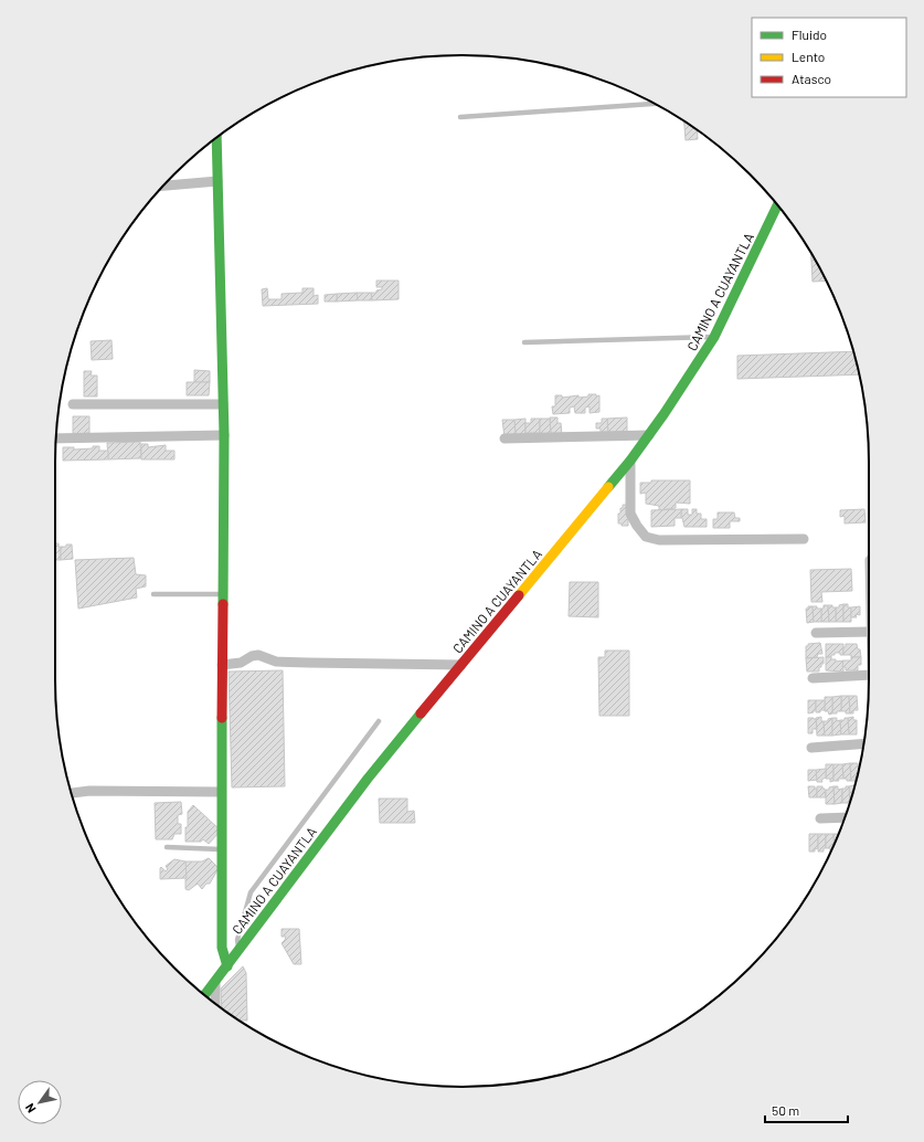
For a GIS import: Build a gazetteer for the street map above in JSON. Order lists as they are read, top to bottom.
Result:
{
  "streets": {
    "street": ["CAMINO A CUAYANTLA"]
  },
  "legend": ["Fluido", "Lento", "Atasco"],
  "scale_bar": "50 m",
  "north": "bottom left"
}
